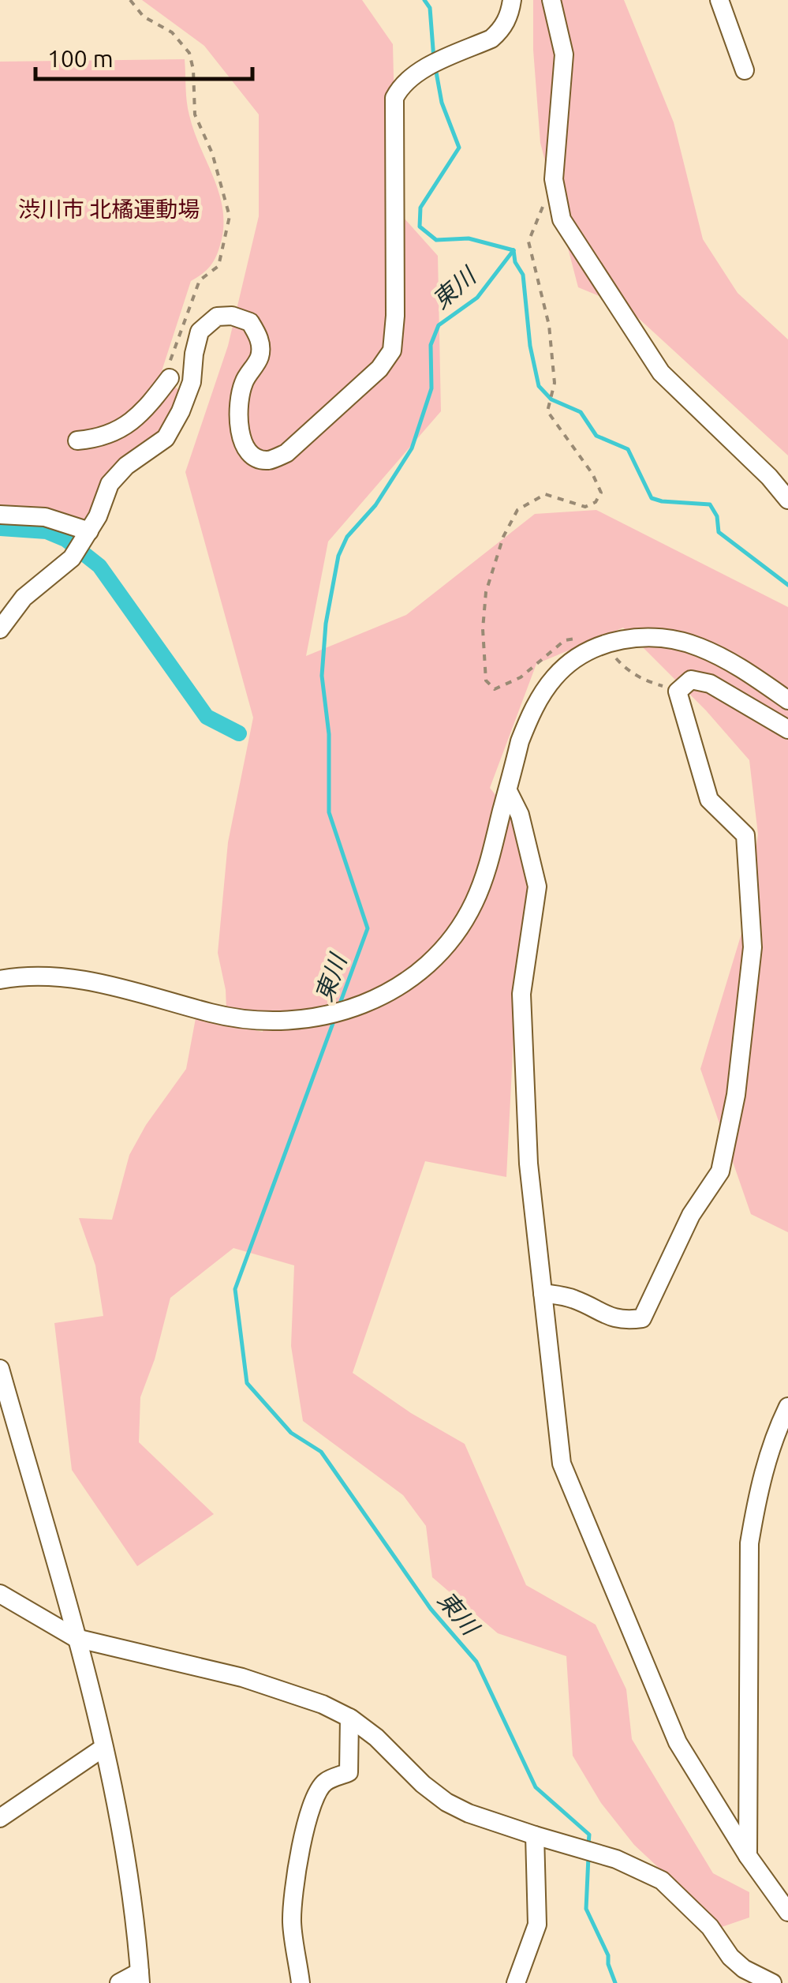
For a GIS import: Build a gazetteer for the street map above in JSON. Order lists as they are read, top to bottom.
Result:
{
  "water": ["東川"],
  "parks": ["渋川市 北橘運動場"],
  "scale_bar": "100 m"
}
